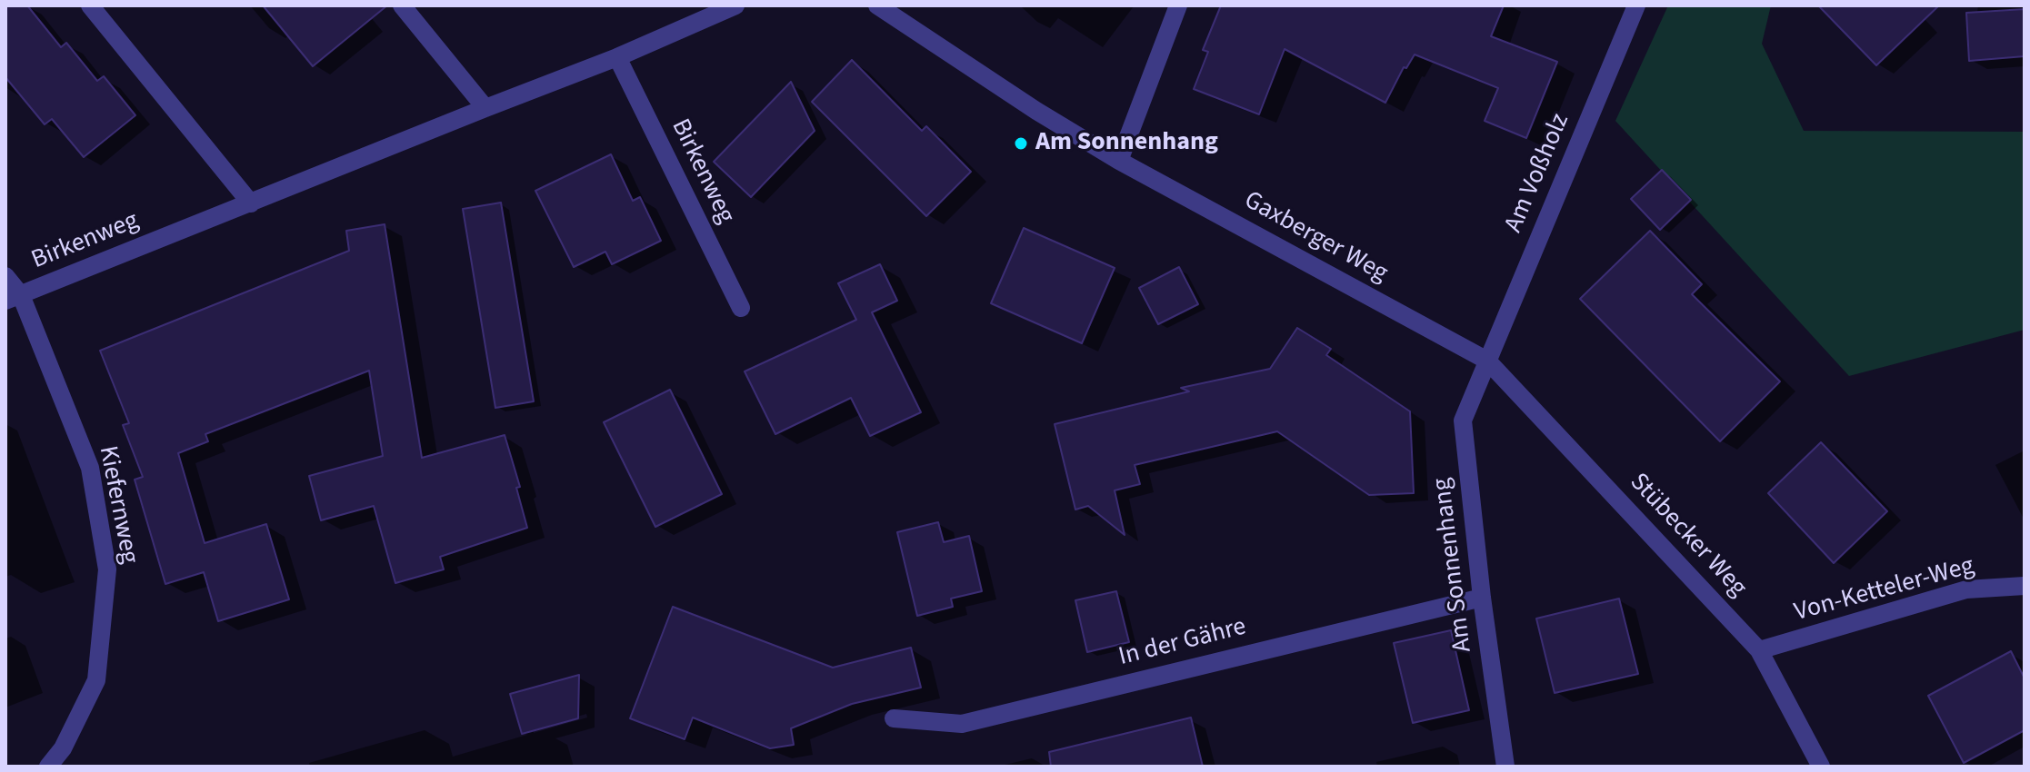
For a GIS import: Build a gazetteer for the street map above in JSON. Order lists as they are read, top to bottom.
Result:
{
  "streets": {
    "street": [
      "Birkenweg",
      "Am Voßholz",
      "Gaxberger Weg",
      "Kiefernweg",
      "Stübecker Weg",
      "Am Sonnenhang",
      "Von-Ketteler-Weg",
      "In der Gähre"
    ]
  },
  "crossings": [
    ["Birkenweg", "Kiefernweg"],
    ["Am Voßholz", "Gaxberger Weg"],
    ["Am Voßholz", "Stübecker Weg"],
    ["Am Voßholz", "Am Sonnenhang"],
    ["Gaxberger Weg", "Stübecker Weg"],
    ["Gaxberger Weg", "Am Sonnenhang"],
    ["Stübecker Weg", "Am Sonnenhang"],
    ["Stübecker Weg", "Von-Ketteler-Weg"],
    ["Am Sonnenhang", "In der Gähre"]
  ],
  "places": ["Am Sonnenhang"]
}
